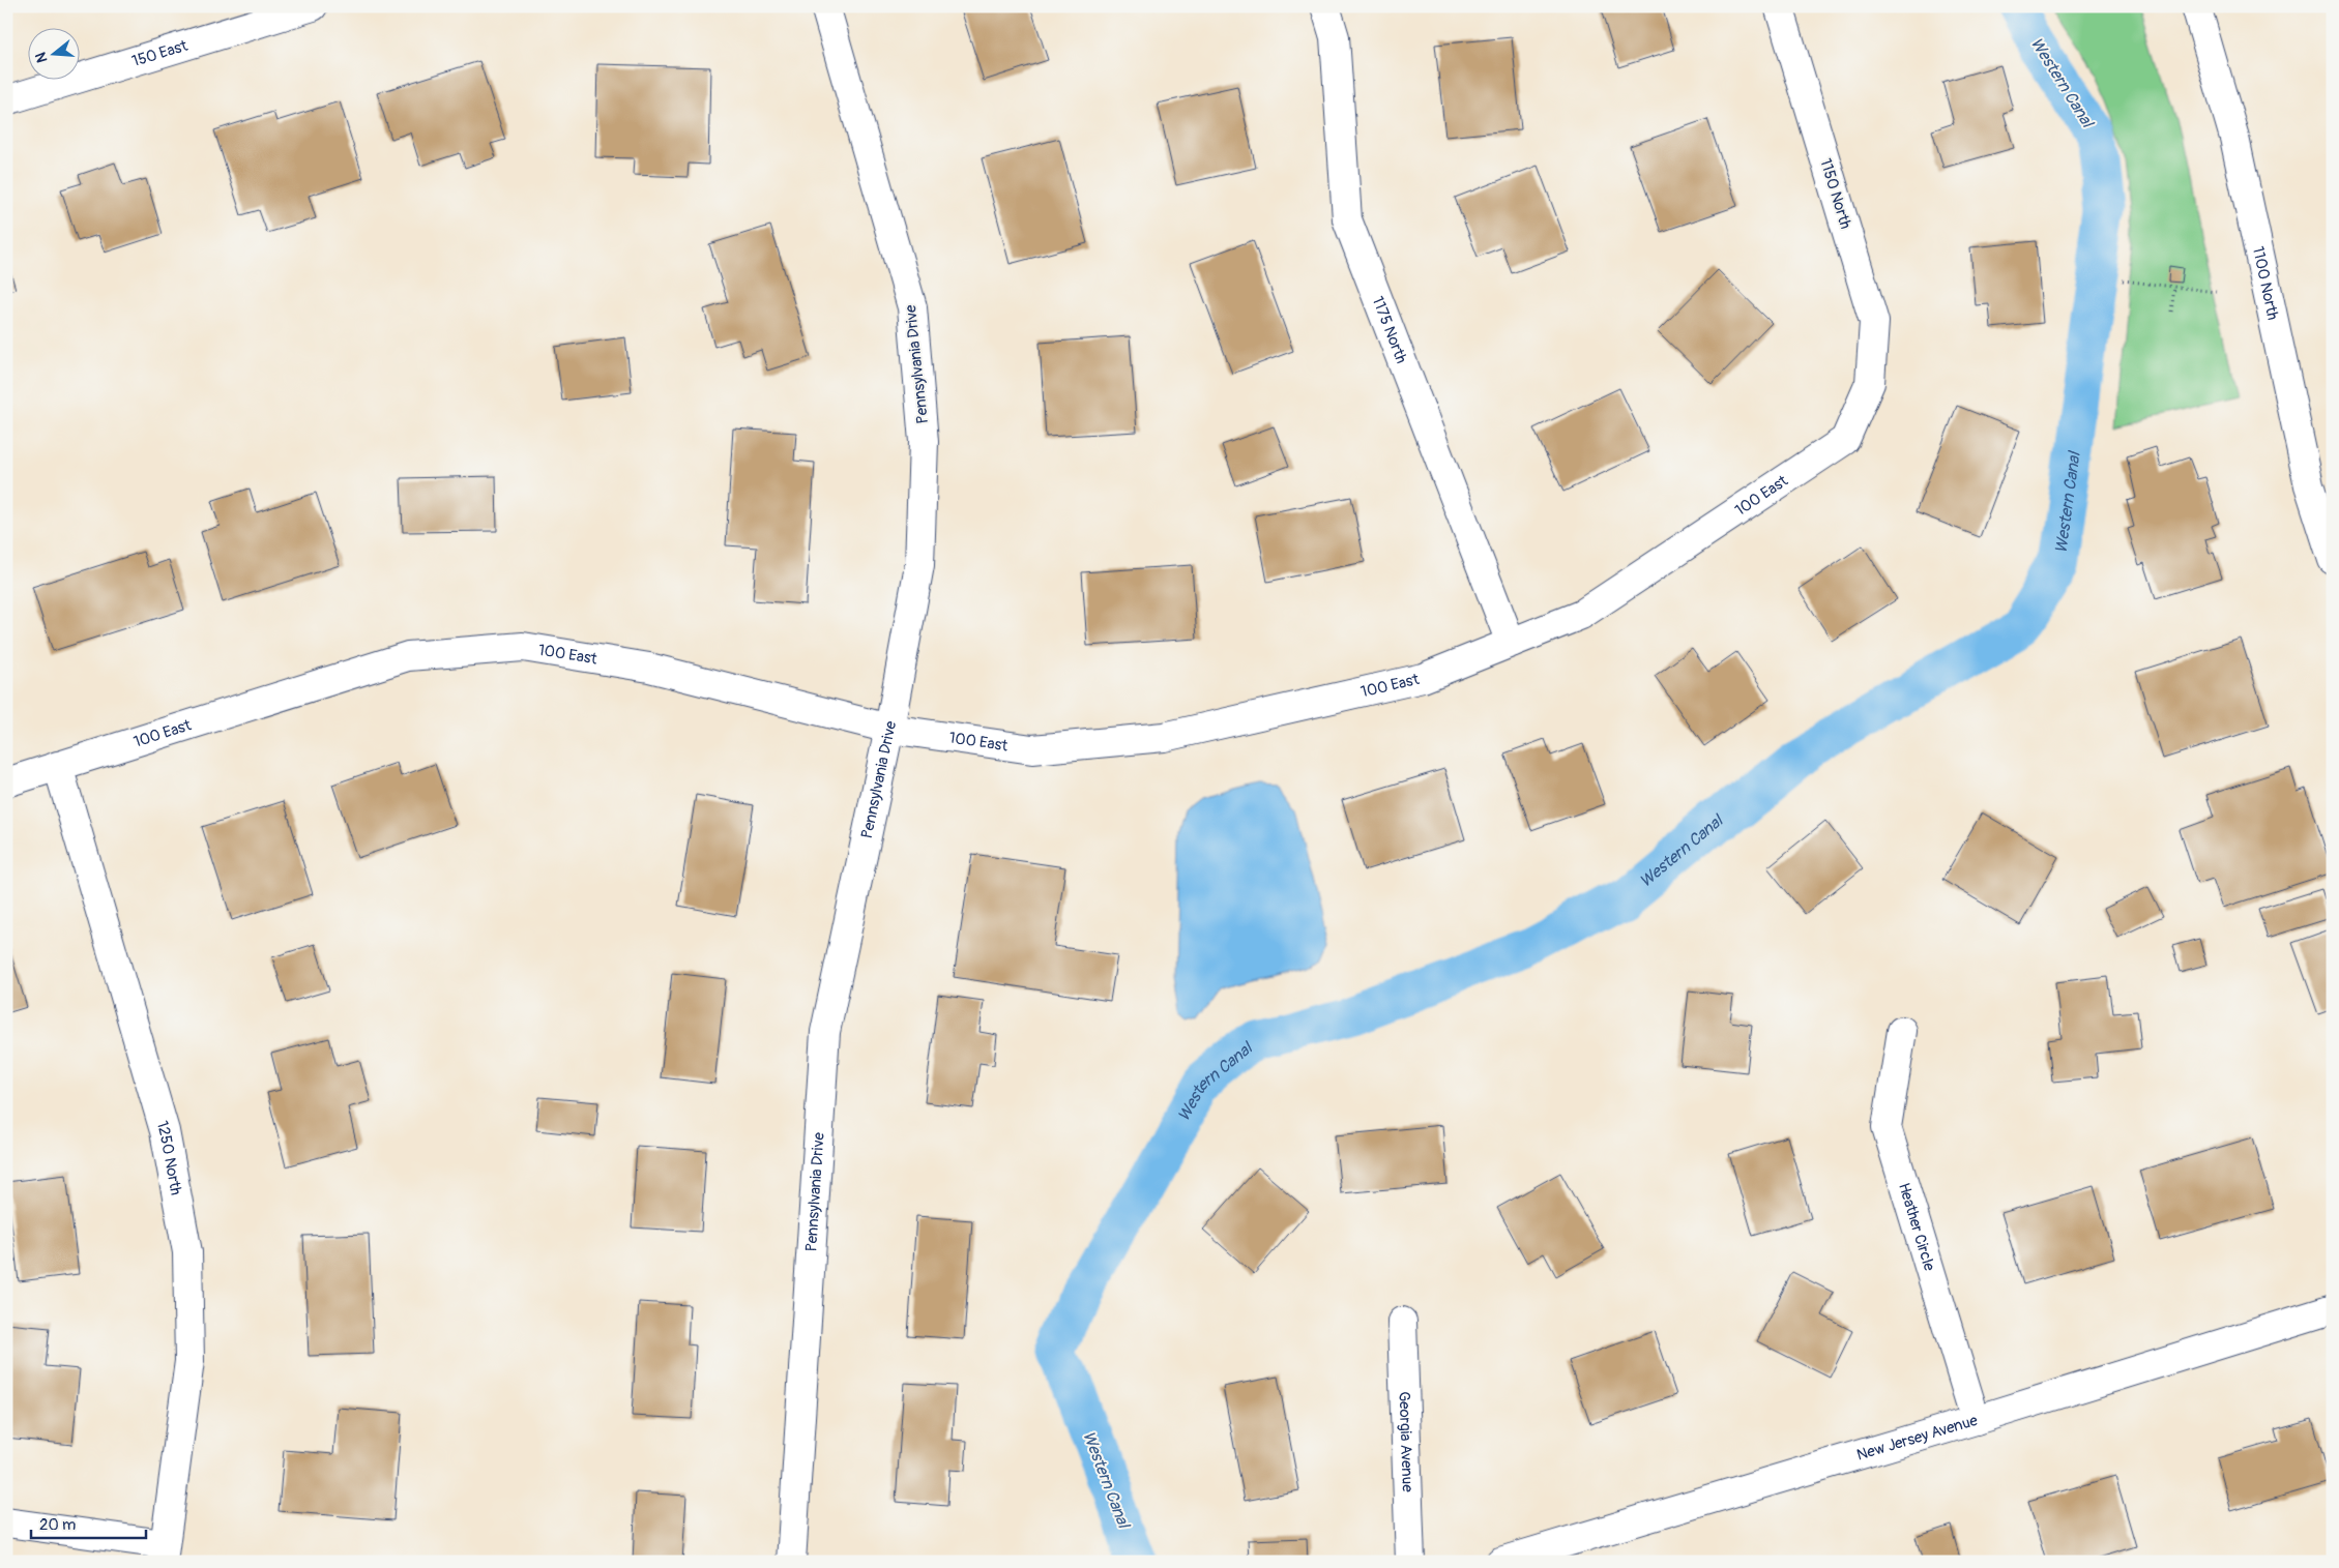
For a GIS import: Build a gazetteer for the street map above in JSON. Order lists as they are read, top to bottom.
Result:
{
  "streets": {
    "street": [
      "150 East",
      "1150 North",
      "1100 North",
      "1175 North",
      "Pennsylvania Drive",
      "100 East",
      "1250 North",
      "Heather Circle",
      "New Jersey Avenue",
      "Georgia Avenue"
    ]
  },
  "crossings": [
    ["1150 North", "100 East"],
    ["1175 North", "100 East"],
    ["Pennsylvania Drive", "100 East"],
    ["100 East", "1250 North"],
    ["Heather Circle", "New Jersey Avenue"]
  ],
  "water": ["Western Canal"],
  "scale_bar": "20 m",
  "north": "left"
}
